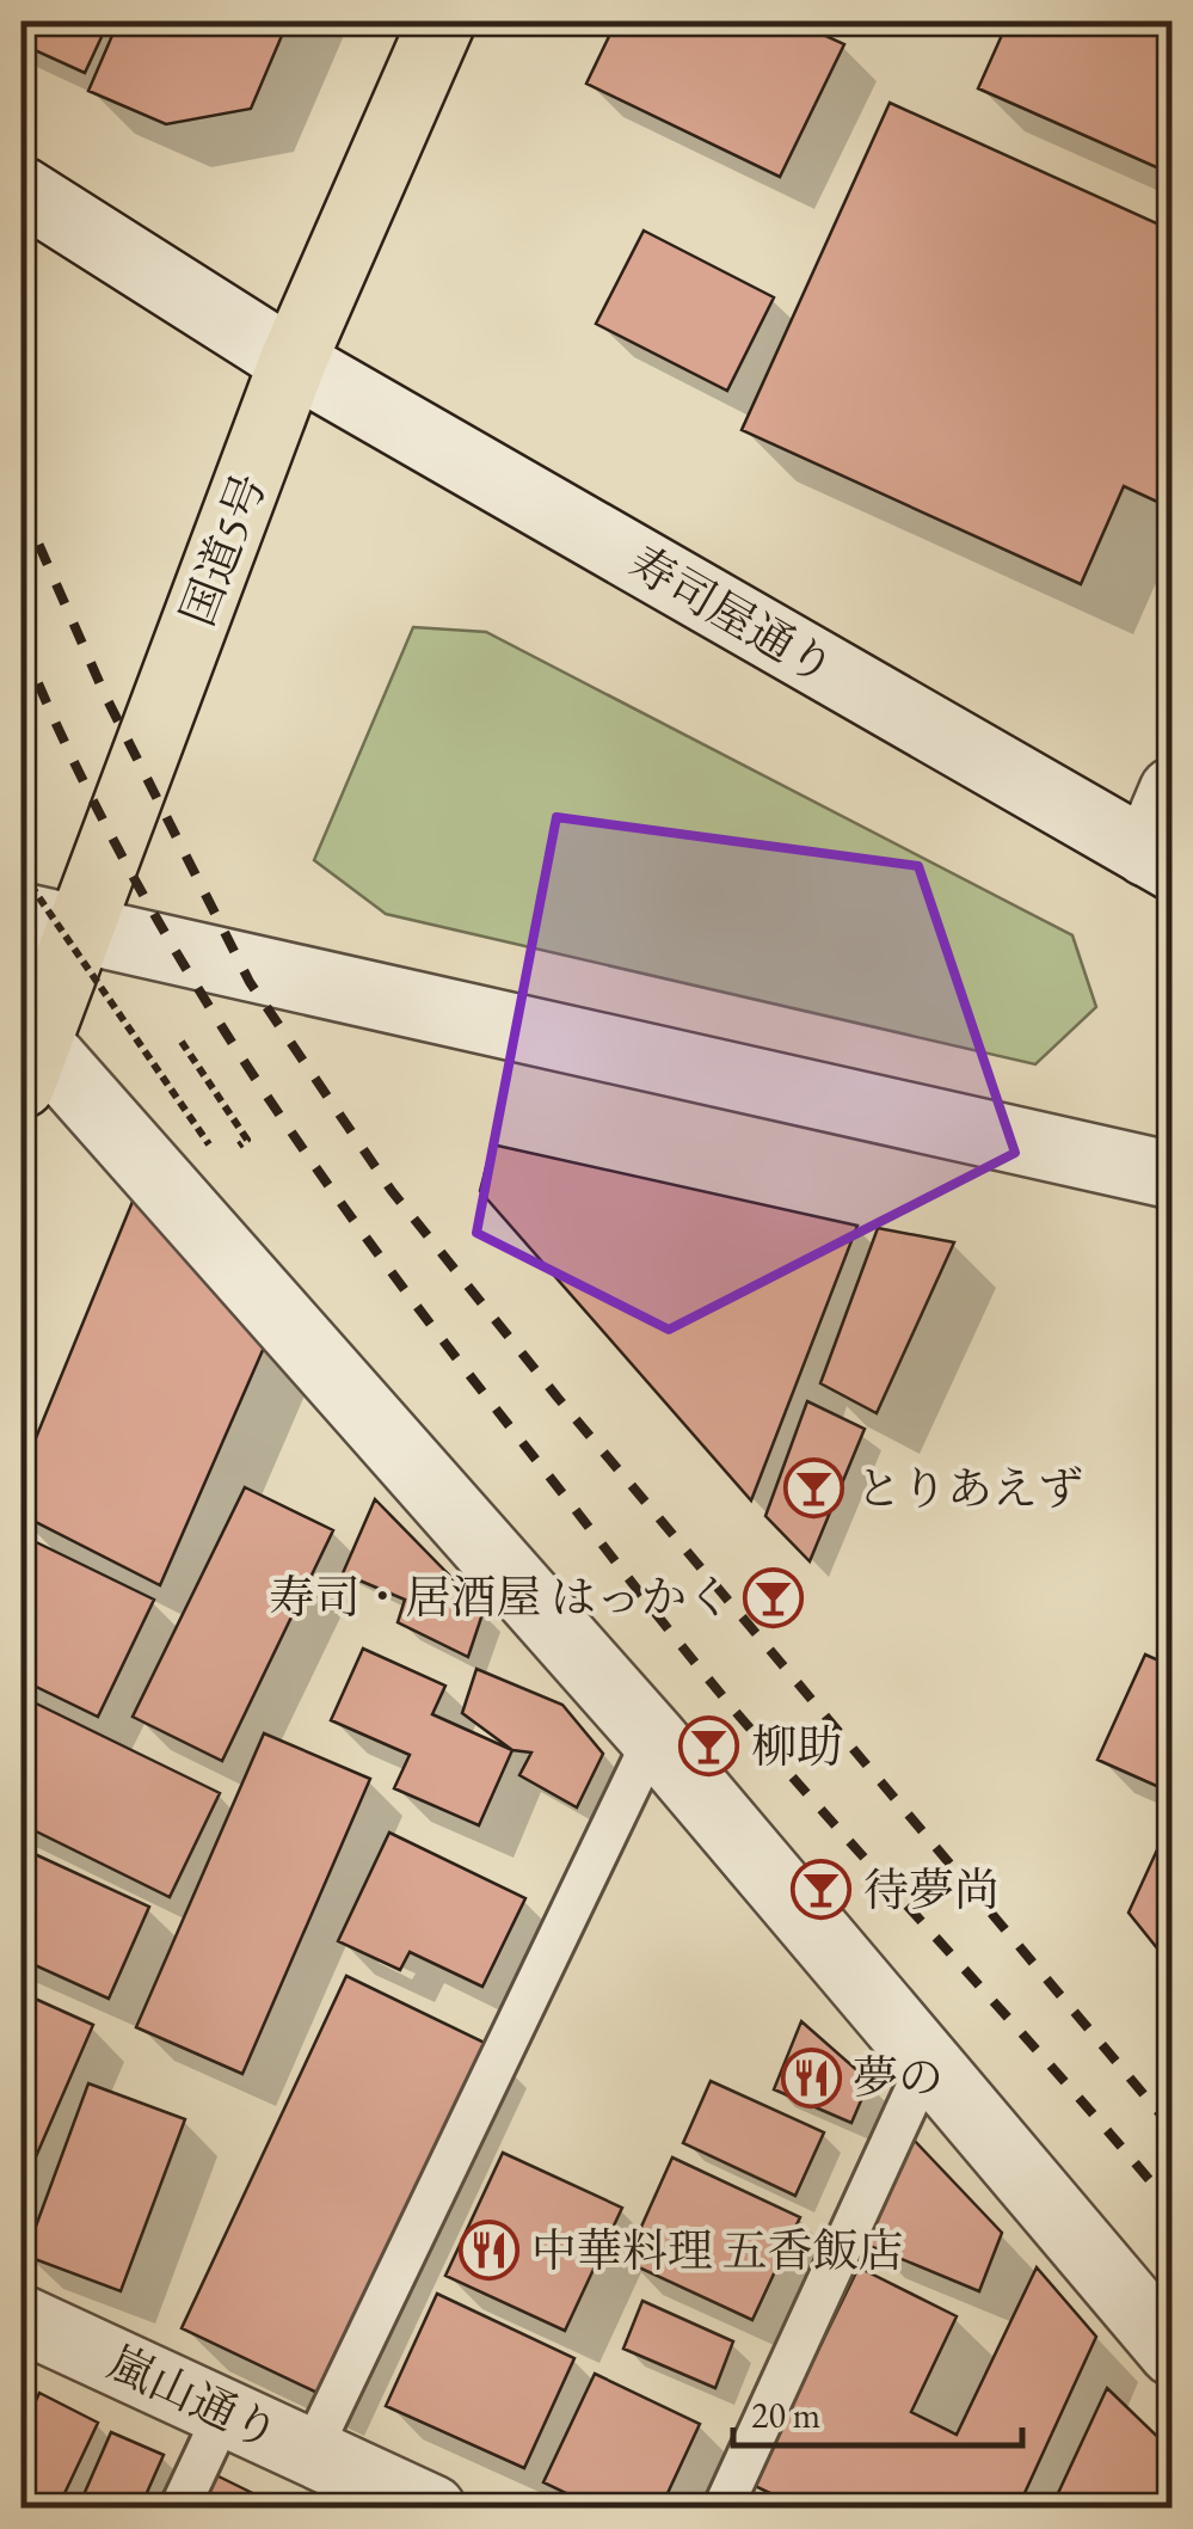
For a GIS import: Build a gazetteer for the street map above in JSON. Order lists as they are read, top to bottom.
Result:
{
  "streets": {
    "highway": ["国道5号"],
    "street": ["寿司屋通り", "嵐山通り"]
  },
  "crossings": [
    ["国道5号", "寿司屋通り"]
  ],
  "places": {
    "bar": [
      "とりあえず",
      "寿司・居酒屋 はっかく",
      "柳助",
      "待夢尚"
    ],
    "restaurant": ["夢の", "中華料理 五香飯店"]
  },
  "scale_bar": "20 m"
}
